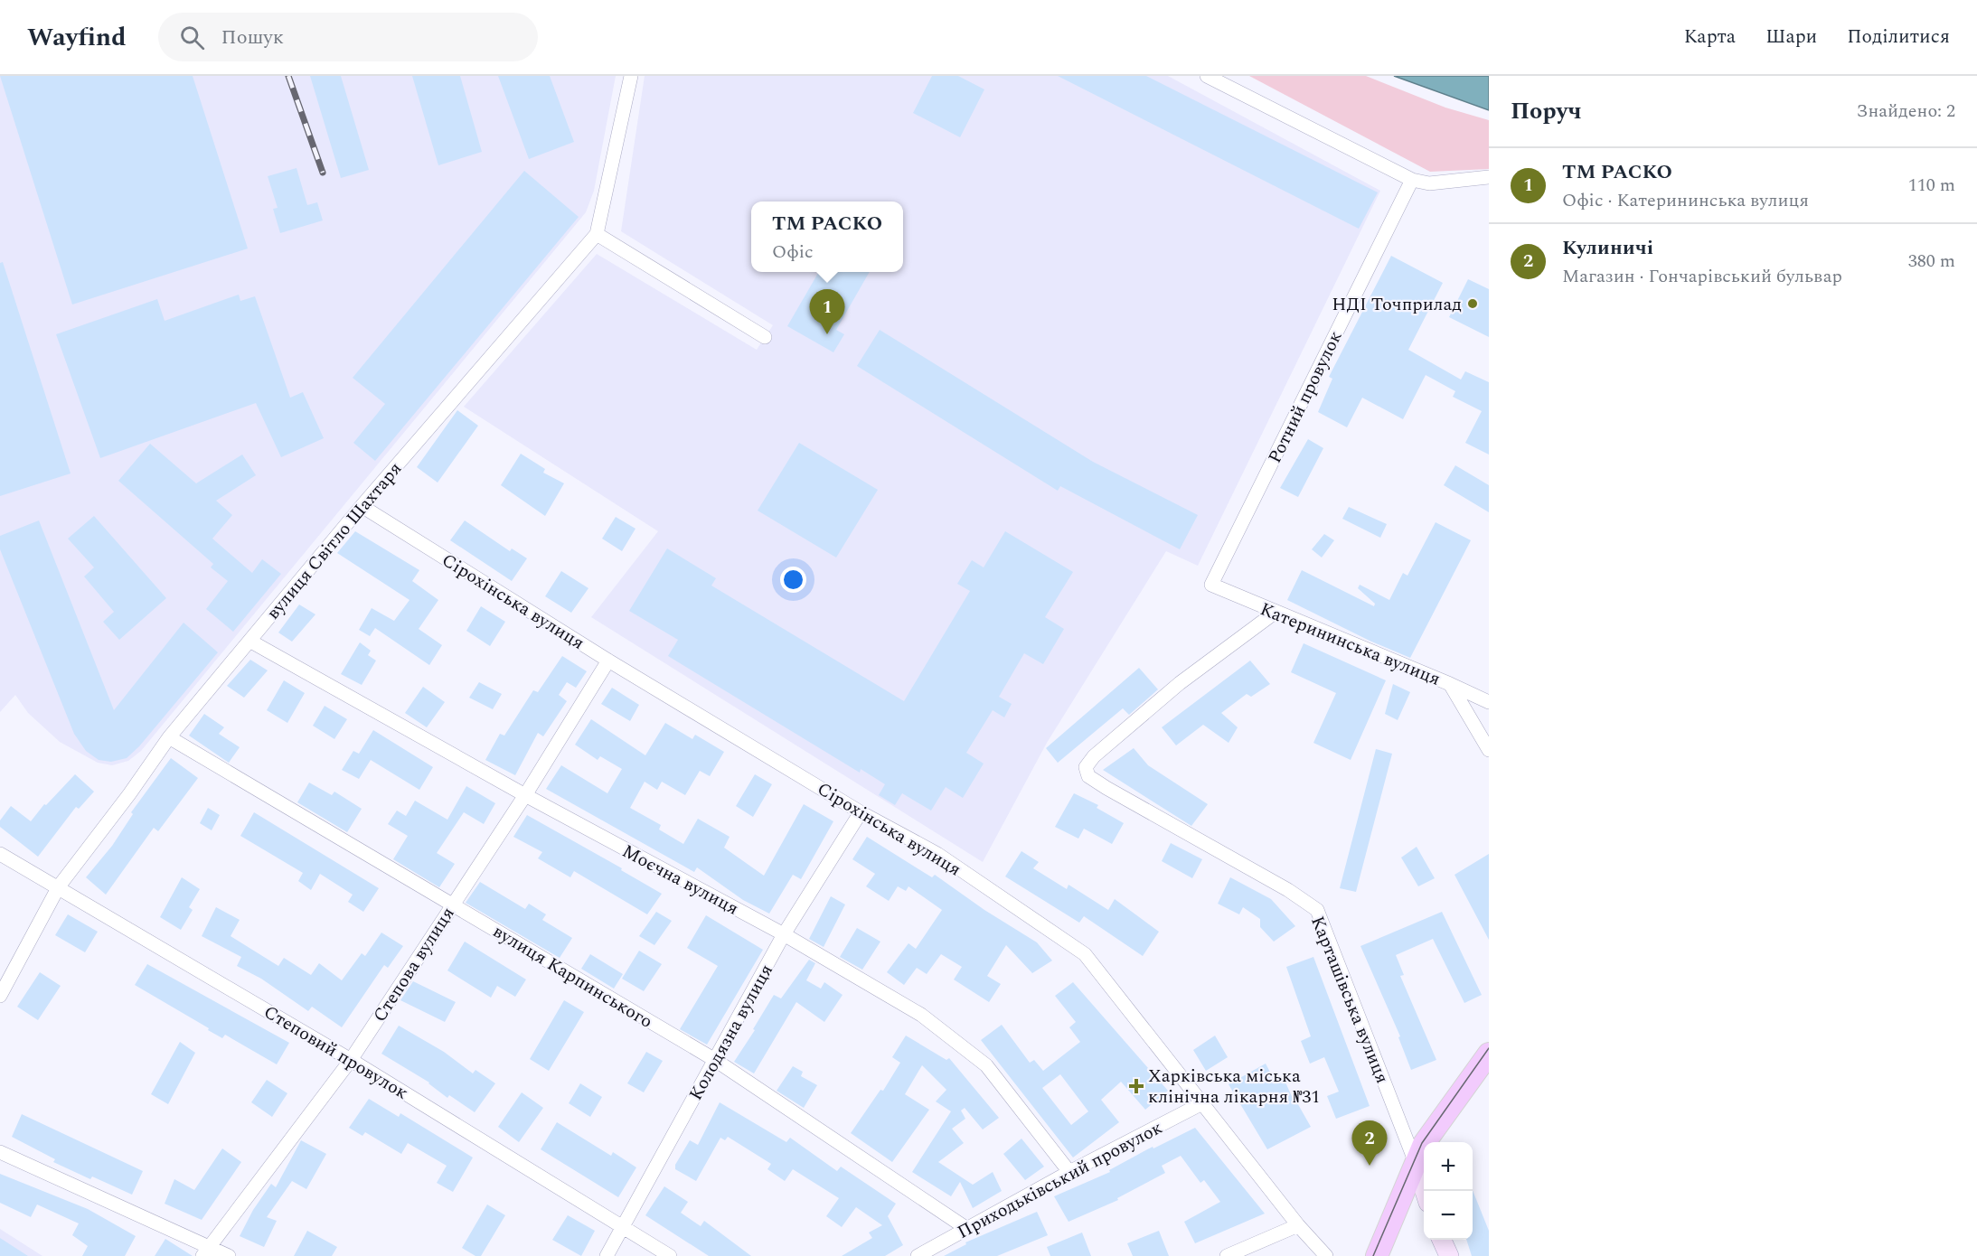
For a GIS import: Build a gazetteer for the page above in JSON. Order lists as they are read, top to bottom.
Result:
{
  "streets": {
    "street": [
      "Ротний провулок",
      "вулиця Світло Шахтаря",
      "Сірохінська вулиця",
      "Катерининська вулиця",
      "Моєчна вулиця",
      "Степова вулиця",
      "вулиця Карпинського",
      "Карташівська вулиця",
      "Колодязна вулиця",
      "Степовий провулок",
      "Приходьківський провулок"
    ]
  },
  "crossings": [
    ["Ротний провулок", "Катерининська вулиця"],
    ["вулиця Світло Шахтаря", "Сірохінська вулиця"],
    ["вулиця Світло Шахтаря", "Моєчна вулиця"],
    ["вулиця Світло Шахтаря", "вулиця Карпинського"],
    ["вулиця Світло Шахтаря", "Степовий провулок"],
    ["Сірохінська вулиця", "Степова вулиця"],
    ["Сірохінська вулиця", "Колодязна вулиця"],
    ["Сірохінська вулиця", "Приходьківський провулок"],
    ["Катерининська вулиця", "Карташівська вулиця"],
    ["Моєчна вулиця", "Степова вулиця"],
    ["Моєчна вулиця", "Колодязна вулиця"],
    ["Моєчна вулиця", "Приходьківський провулок"],
    ["Степова вулиця", "вулиця Карпинського"],
    ["Степова вулиця", "Степовий провулок"],
    ["вулиця Карпинського", "Колодязна вулиця"],
    ["вулиця Карпинського", "Приходьківський провулок"],
    ["Колодязна вулиця", "Степовий провулок"]
  ],
  "places": {
    "other": ["НДІ Точприлад"],
    "health": ["Харківська міська клінічна лікарня №31"]
  },
  "page": {
    "header": "Wayfind",
    "search": "Пошук",
    "nav": ["Карта", "Шари", "Поділитися"],
    "heading": ["Поруч", "Знайдено: 2"],
    "list": [
      {
        "mark": "1",
        "name": "ТМ РАСКО",
        "note": "Офіс · Катерининська вулиця",
        "value": "110 m"
      },
      {
        "mark": "2",
        "name": "Кулиничі",
        "note": "Магазин · Гончарівський бульвар",
        "value": "380 m"
      }
    ],
    "popup": ["ТМ РАСКО", "Офіс"],
    "pins": ["1", "2"],
    "map_buttons": ["+", "−"]
  }
}
